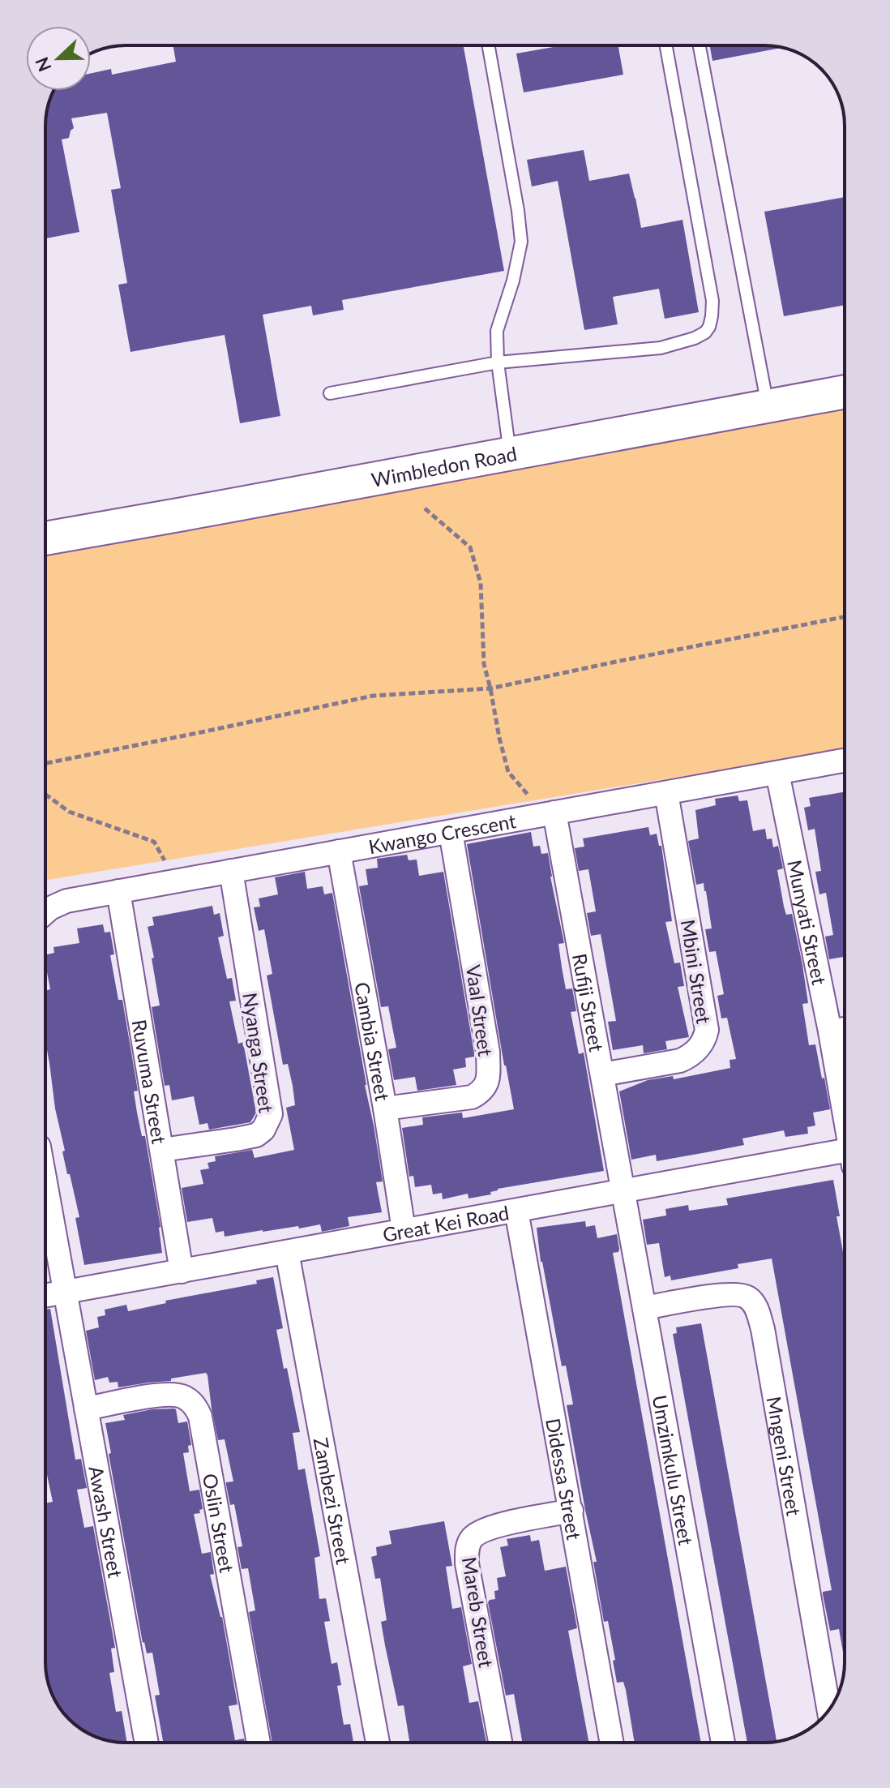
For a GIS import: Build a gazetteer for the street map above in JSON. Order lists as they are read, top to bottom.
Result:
{
  "streets": {
    "main road": ["Wimbledon Road"],
    "street": [
      "Kwango Crescent",
      "Munyati Street",
      "Mbini Street",
      "Rufiji Street",
      "Vaal Street",
      "Cambia Street",
      "Nyanga Street",
      "Ruvuma Street",
      "Great Kei Road",
      "Mngeni Street",
      "Umzimkulu Street",
      "Didessa Street",
      "Zambezi Street",
      "Oslin Street",
      "Awash Street",
      "Mareb Street"
    ]
  },
  "crossings": [
    ["Kwango Crescent", "Munyati Street"],
    ["Kwango Crescent", "Mbini Street"],
    ["Kwango Crescent", "Rufiji Street"],
    ["Kwango Crescent", "Vaal Street"],
    ["Kwango Crescent", "Cambia Street"],
    ["Kwango Crescent", "Nyanga Street"],
    ["Kwango Crescent", "Ruvuma Street"],
    ["Mbini Street", "Rufiji Street"],
    ["Rufiji Street", "Great Kei Road"],
    ["Rufiji Street", "Umzimkulu Street"],
    ["Vaal Street", "Cambia Street"],
    ["Cambia Street", "Great Kei Road"],
    ["Nyanga Street", "Ruvuma Street"],
    ["Ruvuma Street", "Great Kei Road"],
    ["Great Kei Road", "Umzimkulu Street"],
    ["Great Kei Road", "Didessa Street"],
    ["Great Kei Road", "Zambezi Street"],
    ["Great Kei Road", "Awash Street"],
    ["Mngeni Street", "Umzimkulu Street"],
    ["Didessa Street", "Mareb Street"],
    ["Oslin Street", "Awash Street"]
  ],
  "north": "left"
}
